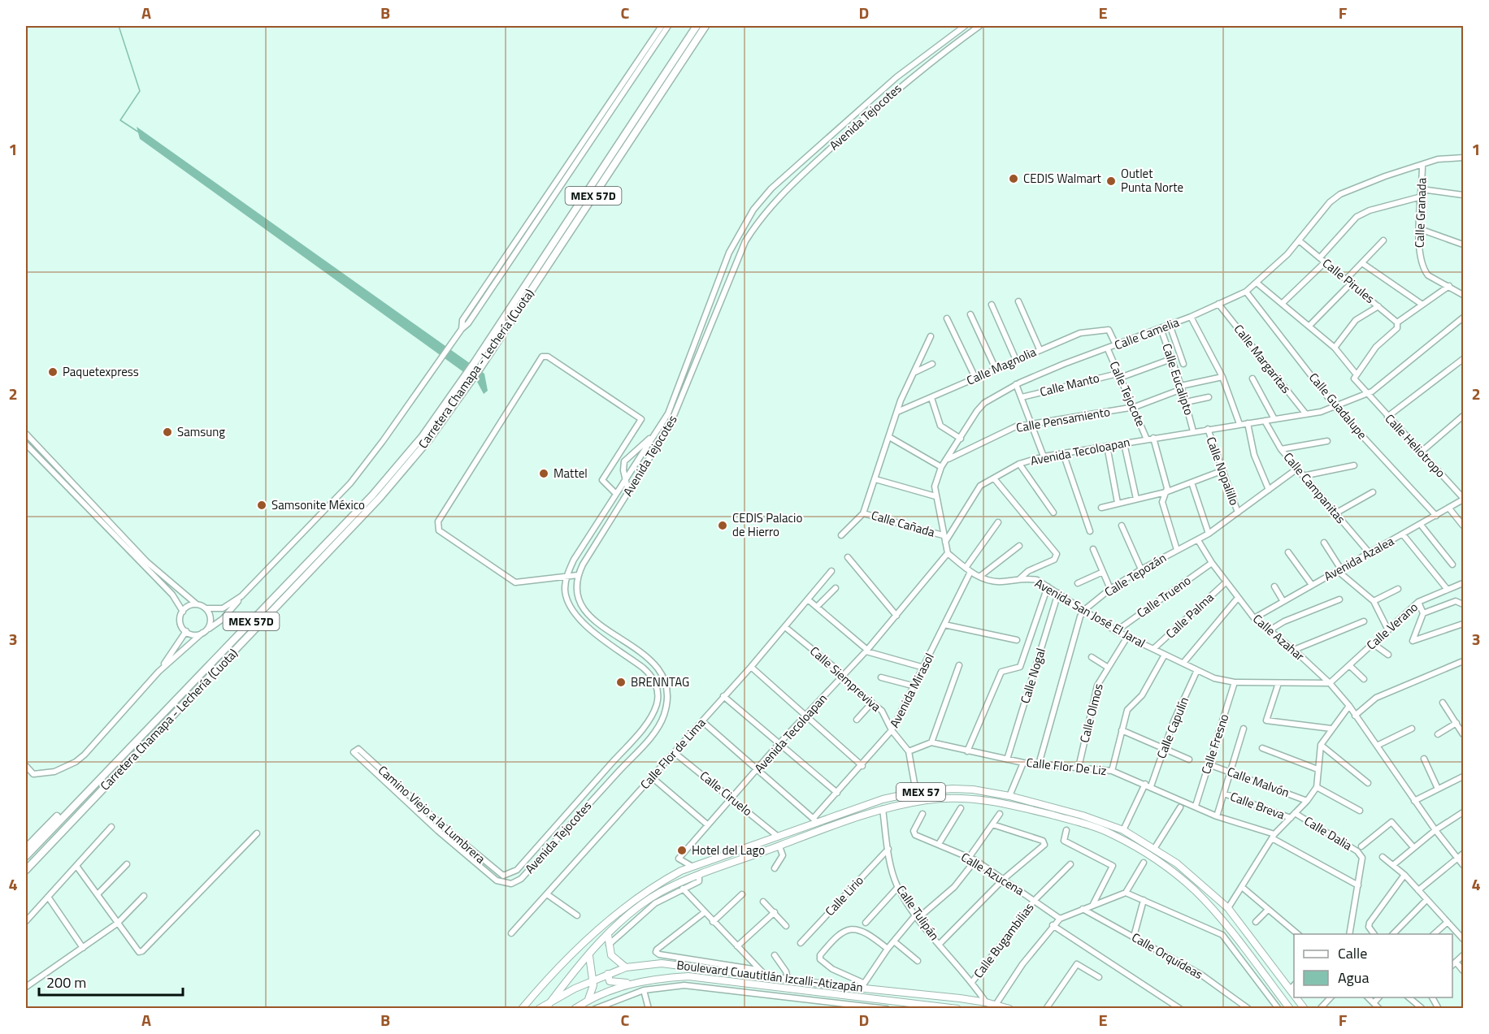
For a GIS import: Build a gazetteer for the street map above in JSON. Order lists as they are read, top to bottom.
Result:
{
  "streets": {
    "highway": ["MEX 57D", "Carretera Chamapa - Lechería (Cuota)"],
    "main road": ["MEX 57", "Boulevard Cuautitlán Izcalli-Atizapán"],
    "street": [
      "Avenida Tejocotes",
      "Calle Granada",
      "Calle Pirules",
      "Calle Camelia",
      "Calle Margaritas",
      "Calle Magnolia",
      "Calle Eucalipto",
      "Calle Manto",
      "Calle Tejocote",
      "Calle Guadalupe",
      "Calle Pensamiento",
      "Calle Heliotropo",
      "Avenida Tecoloapan",
      "Calle Nopalillo",
      "Calle Campanitas",
      "Calle Cañada",
      "Avenida Azalea",
      "Calle Tepozán",
      "Calle Trueno",
      "Avenida San José El Jaral",
      "Calle Palma",
      "Calle Verano",
      "Calle Azahar",
      "Calle Nogal",
      "Calle Siempreviva",
      "Avenida Mirasol",
      "Calle Olmos",
      "Calle Capulín",
      "Calle Fresno",
      "Calle Flor de Lima",
      "Calle Flor De Liz",
      "Calle Malvón",
      "Calle Ciruelo",
      "Calle Breva",
      "Camino Viejo a la Lumbrera",
      "Calle Dalia",
      "Calle Azucena",
      "Calle Lirio",
      "Calle Tulipán",
      "Calle Bugambilias",
      "Calle Orquídeas"
    ]
  },
  "crossings": [
    ["Avenida Tejocotes", "Camino Viejo a la Lumbrera"],
    ["Calle Granada", "Calle Camelia"],
    ["Calle Pirules", "Calle Camelia"],
    ["Calle Camelia", "Calle Margaritas"],
    ["Calle Camelia", "Calle Eucalipto"],
    ["Calle Camelia", "Calle Tejocote"],
    ["Calle Camelia", "Calle Guadalupe"],
    ["Calle Camelia", "Calle Pensamiento"],
    ["Calle Camelia", "Avenida Tecoloapan"],
    ["Calle Camelia", "Calle Cañada"],
    ["Calle Margaritas", "Avenida Tecoloapan"],
    ["Calle Magnolia", "Calle Tejocote"],
    ["Calle Eucalipto", "Calle Manto"],
    ["Calle Eucalipto", "Calle Pensamiento"],
    ["Calle Eucalipto", "Avenida Tecoloapan"],
    ["Calle Manto", "Calle Tejocote"],
    ["Calle Tejocote", "Calle Pensamiento"],
    ["Calle Tejocote", "Avenida Tecoloapan"],
    ["Calle Tejocote", "Calle Tepozán"],
    ["Calle Guadalupe", "Avenida Tecoloapan"],
    ["Calle Guadalupe", "Avenida Azalea"],
    ["Calle Heliotropo", "Avenida Tecoloapan"],
    ["Calle Heliotropo", "Avenida Azalea"],
    ["Avenida Tecoloapan", "Calle Nopalillo"],
    ["Avenida Tecoloapan", "Calle Campanitas"],
    ["Avenida Tecoloapan", "Avenida San José El Jaral"],
    ["Avenida Tecoloapan", "Calle Siempreviva"],
    ["Avenida Tecoloapan", "Calle Ciruelo"],
    ["Calle Nopalillo", "Calle Tepozán"],
    ["Calle Campanitas", "Avenida Azalea"],
    ["Calle Campanitas", "Calle Tepozán"],
    ["Avenida Azalea", "Calle Azahar"],
    ["Calle Tepozán", "Avenida San José El Jaral"],
    ["Calle Tepozán", "Calle Azahar"],
    ["Calle Trueno", "Avenida San José El Jaral"],
    ["Calle Trueno", "Calle Azahar"],
    ["Avenida San José El Jaral", "Calle Palma"],
    ["Avenida San José El Jaral", "Calle Verano"],
    ["Avenida San José El Jaral", "Calle Azahar"],
    ["Avenida San José El Jaral", "Calle Nogal"],
    ["Avenida San José El Jaral", "Avenida Mirasol"],
    ["Avenida San José El Jaral", "Calle Olmos"],
    ["Avenida San José El Jaral", "Calle Capulín"],
    ["Avenida San José El Jaral", "Calle Fresno"],
    ["Calle Palma", "Calle Azahar"],
    ["Calle Verano", "Calle Azahar"],
    ["Calle Nogal", "Calle Flor De Liz"],
    ["Calle Siempreviva", "Avenida Mirasol"],
    ["Calle Siempreviva", "Calle Flor de Lima"],
    ["Calle Siempreviva", "MEX 57"],
    ["Avenida Mirasol", "MEX 57"],
    ["Calle Olmos", "Calle Flor De Liz"],
    ["Calle Capulín", "Calle Flor De Liz"],
    ["Calle Fresno", "Calle Flor De Liz"],
    ["Calle Fresno", "Calle Malvón"],
    ["Calle Flor de Lima", "Calle Ciruelo"],
    ["Calle Flor De Liz", "Calle Dalia"],
    ["MEX 57", "Calle Ciruelo"],
    ["MEX 57", "Calle Tulipán"],
    ["MEX 57", "Boulevard Cuautitlán Izcalli-Atizapán"],
    ["Calle Azucena", "Calle Bugambilias"],
    ["Calle Lirio", "Calle Tulipán"],
    ["Calle Tulipán", "Calle Bugambilias"],
    ["Calle Tulipán", "Boulevard Cuautitlán Izcalli-Atizapán"]
  ],
  "places": [
    "CEDIS Walmart",
    "Outlet Punta Norte",
    "Paquetexpress",
    "Samsung",
    "Mattel",
    "Samsonite México",
    "CEDIS Palacio de Hierro",
    "BRENNTAG",
    "Hotel del Lago"
  ],
  "legend": ["Calle", "Agua"],
  "scale_bar": "200 m",
  "grid": {
    "columns": [
      "A",
      "B",
      "C",
      "D",
      "E",
      "F"
    ],
    "rows": [
      "1",
      "2",
      "3",
      "4"
    ]
  }
}
